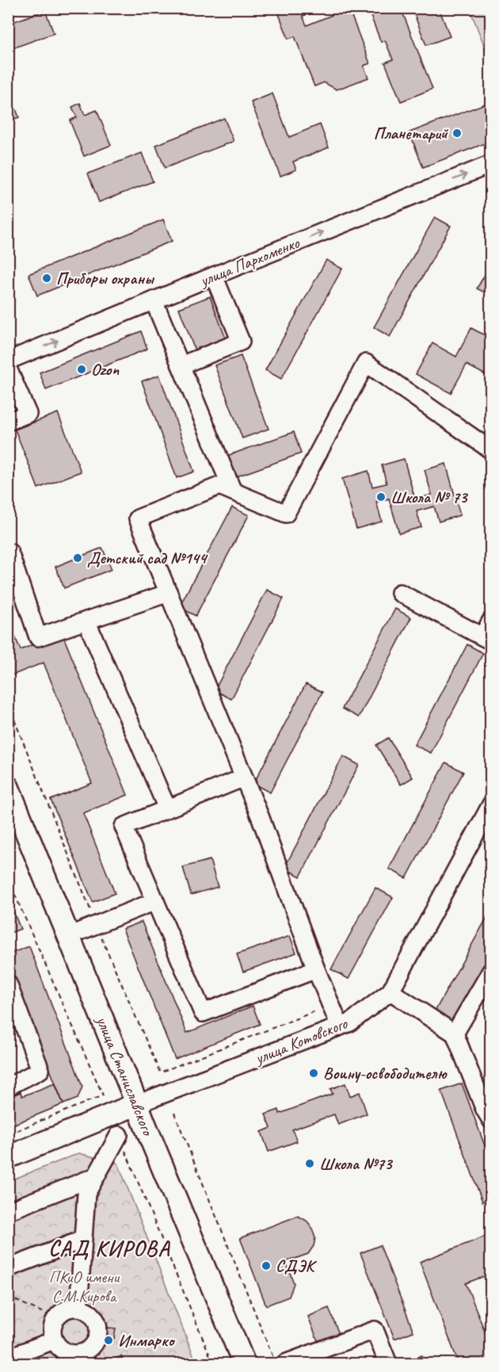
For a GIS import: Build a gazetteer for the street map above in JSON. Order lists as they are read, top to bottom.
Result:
{
  "streets": {
    "main road": ["улица Котовского", "улица Станиславского"],
    "street": ["улица Пархоменко"]
  },
  "crossings": [
    ["улица Котовского", "улица Станиславского"]
  ],
  "one_way": ["улица Пархоменко"],
  "districts": ["САД КИРОВА"],
  "parks": ["ПКиО имени С.М.Кирова"],
  "places": [
    "Планетарий",
    "Приборы охраны",
    "Ozon",
    "Школа № 73",
    "Детский сад №144",
    "Воину-освободителю",
    "Школа №73",
    "СДЭК",
    "Инмарко"
  ]
}
